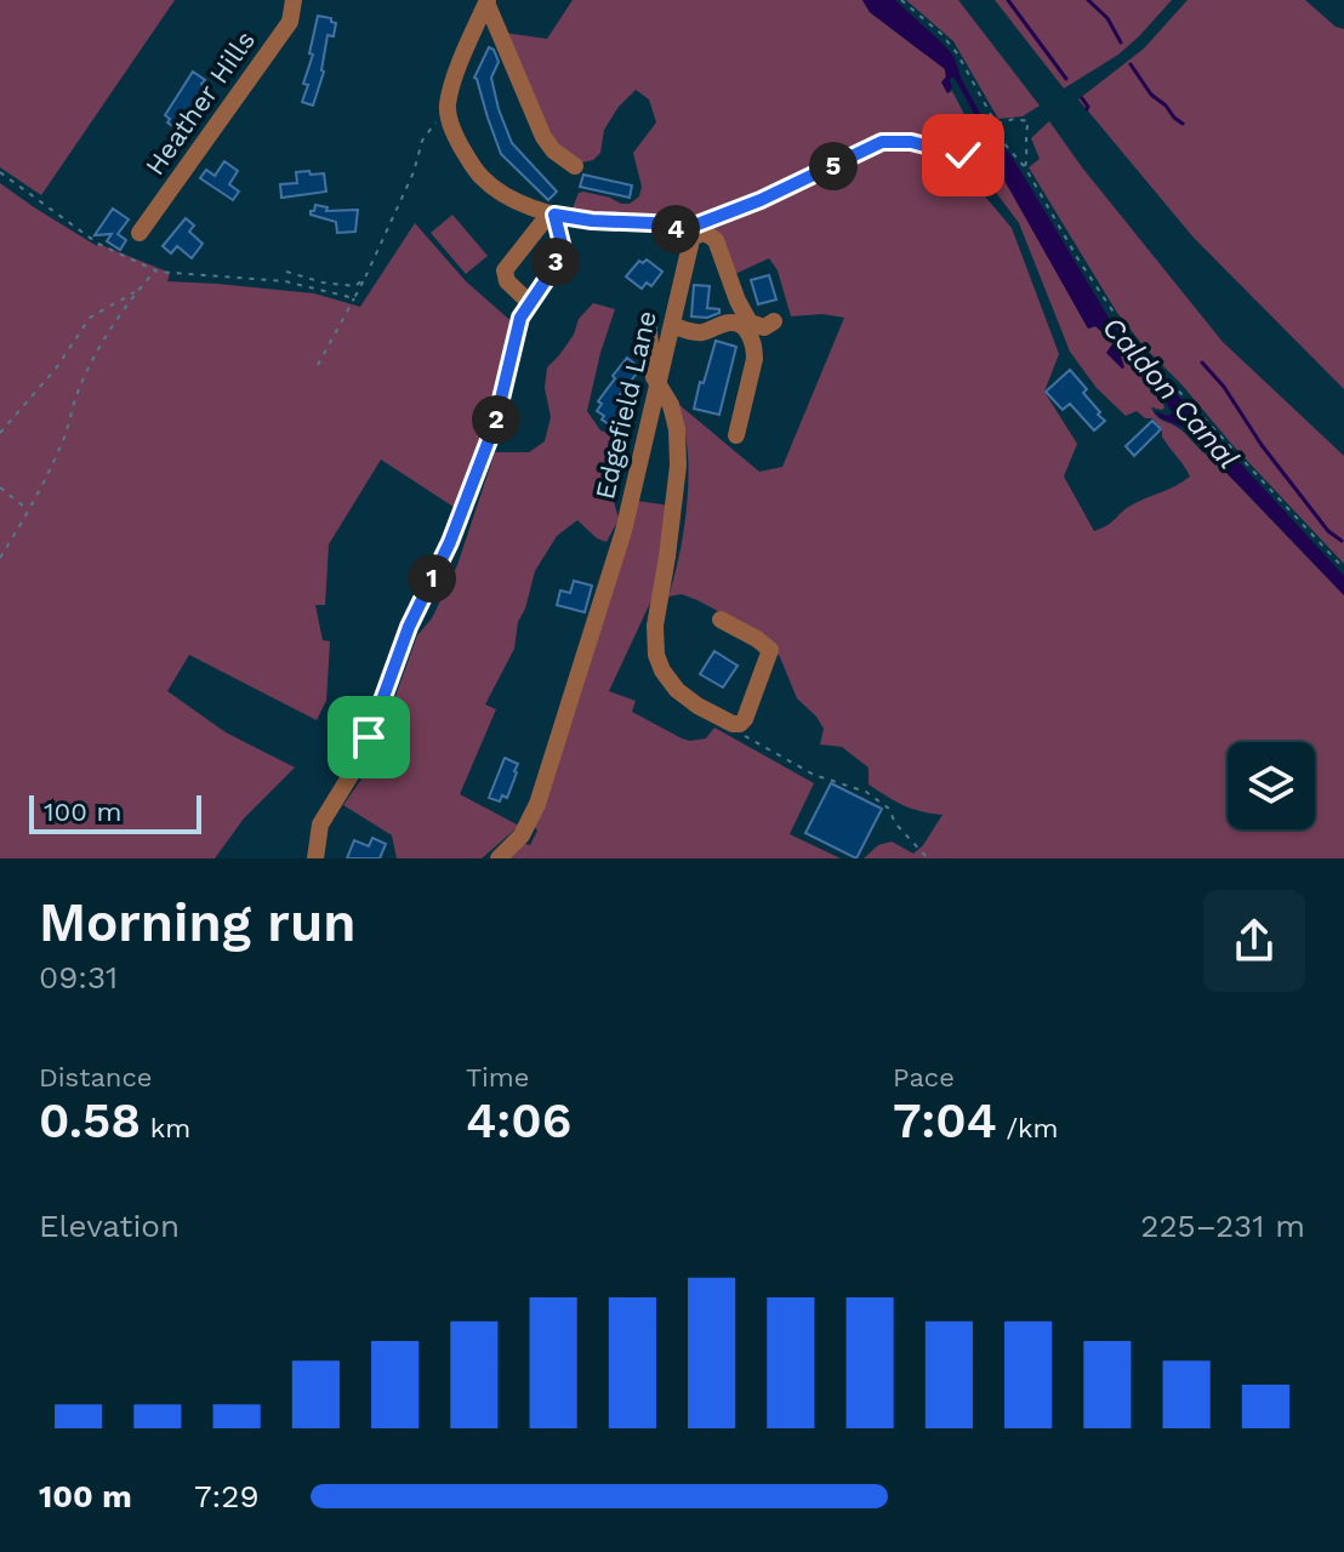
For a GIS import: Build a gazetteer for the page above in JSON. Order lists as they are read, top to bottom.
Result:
{
  "streets": {
    "street": ["Heather Hills", "Edgefield Lane"]
  },
  "water": ["Caldon Canal"],
  "scale_bar": "100 m",
  "page": {
    "pins": [
      "5",
      "4",
      "3",
      "2",
      "1"
    ],
    "scale": "100 m",
    "heading": ["Morning run", "09:31"],
    "stats": [
      ["Distance", "0.58 km"],
      ["Time", "4:06"],
      ["Pace", "7:04 /km"]
    ],
    "chart": ["Elevation", "225–231 m"],
    "list": [
      {
        "name": "100 m",
        "note": "7:29"
      }
    ]
  }
}
